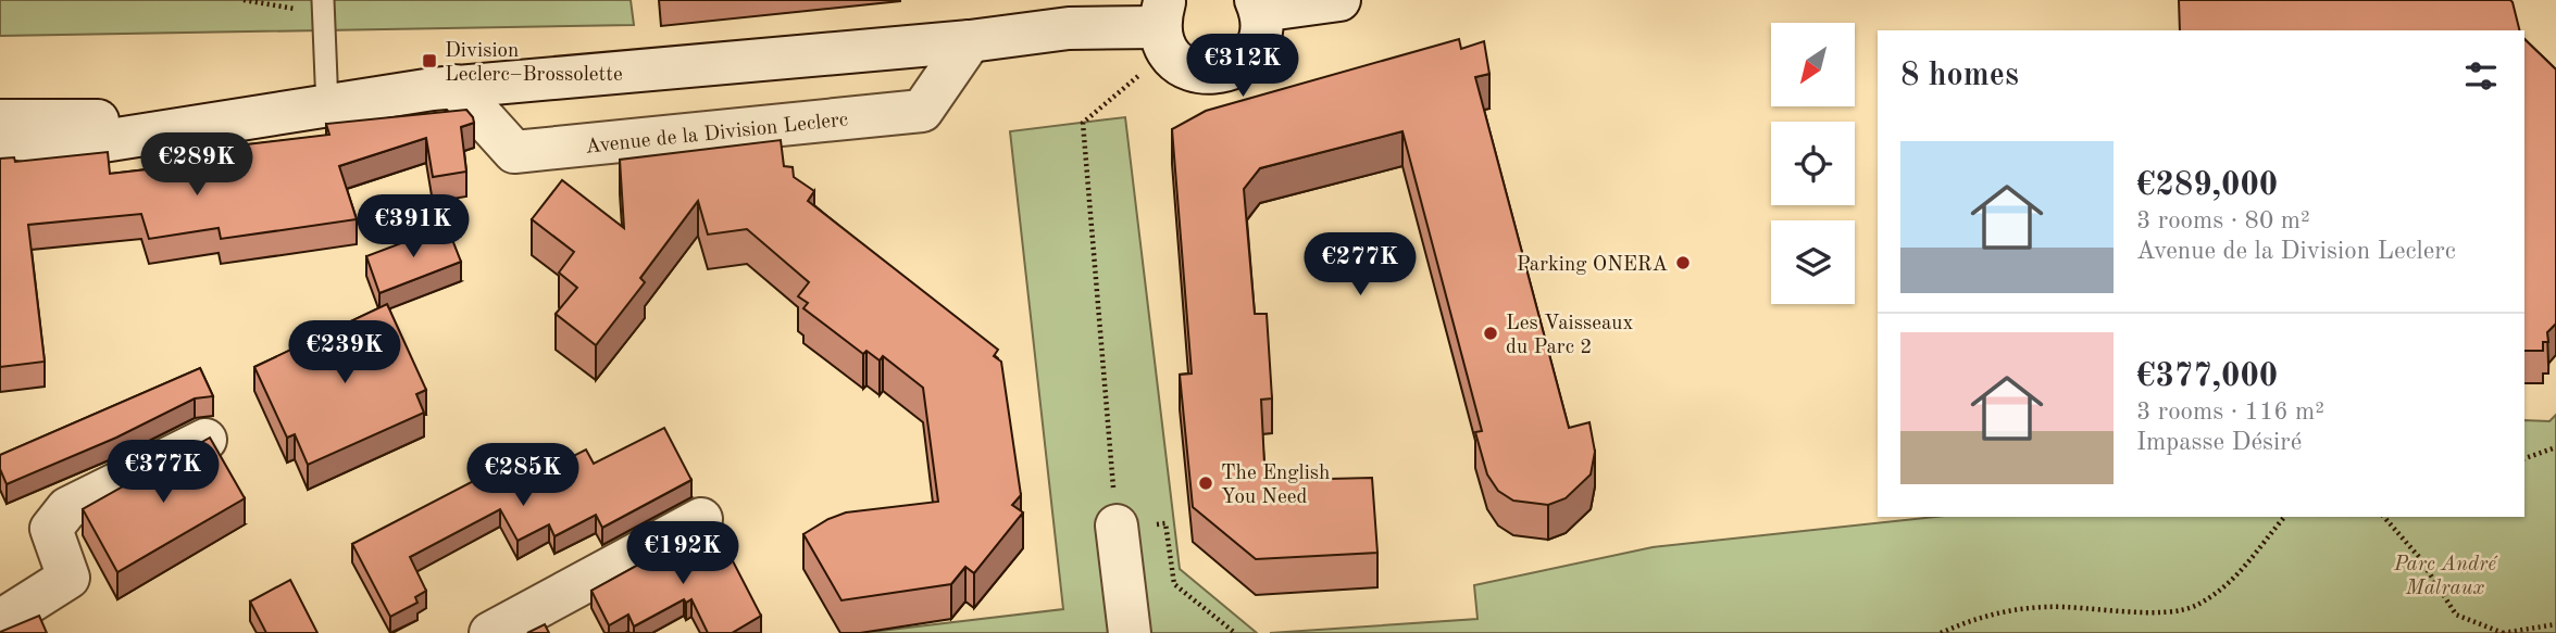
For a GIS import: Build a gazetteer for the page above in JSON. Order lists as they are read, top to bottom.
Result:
{
  "streets": {
    "street": ["Avenue de la Division Leclerc"]
  },
  "parks": ["Parc André Malraux"],
  "places": {
    "transit": ["Division Leclerc–Brossolette"],
    "other": ["Parking ONERA", "Les Vaisseaux du Parc 2", "The English You Need"]
  },
  "north": "bottom left",
  "page": {
    "heading": "8 homes",
    "price": [
      "€312K",
      "€289K",
      "€391K",
      "€277K",
      "€239K",
      "€377K",
      "€285K",
      "€192K"
    ],
    "list": [
      {
        "name": "€289,000",
        "note": "3 rooms · 80 m² · Avenue de la Division Leclerc"
      },
      {
        "name": "€377,000",
        "note": "3 rooms · 116 m² · Impasse Désiré"
      }
    ]
  }
}
